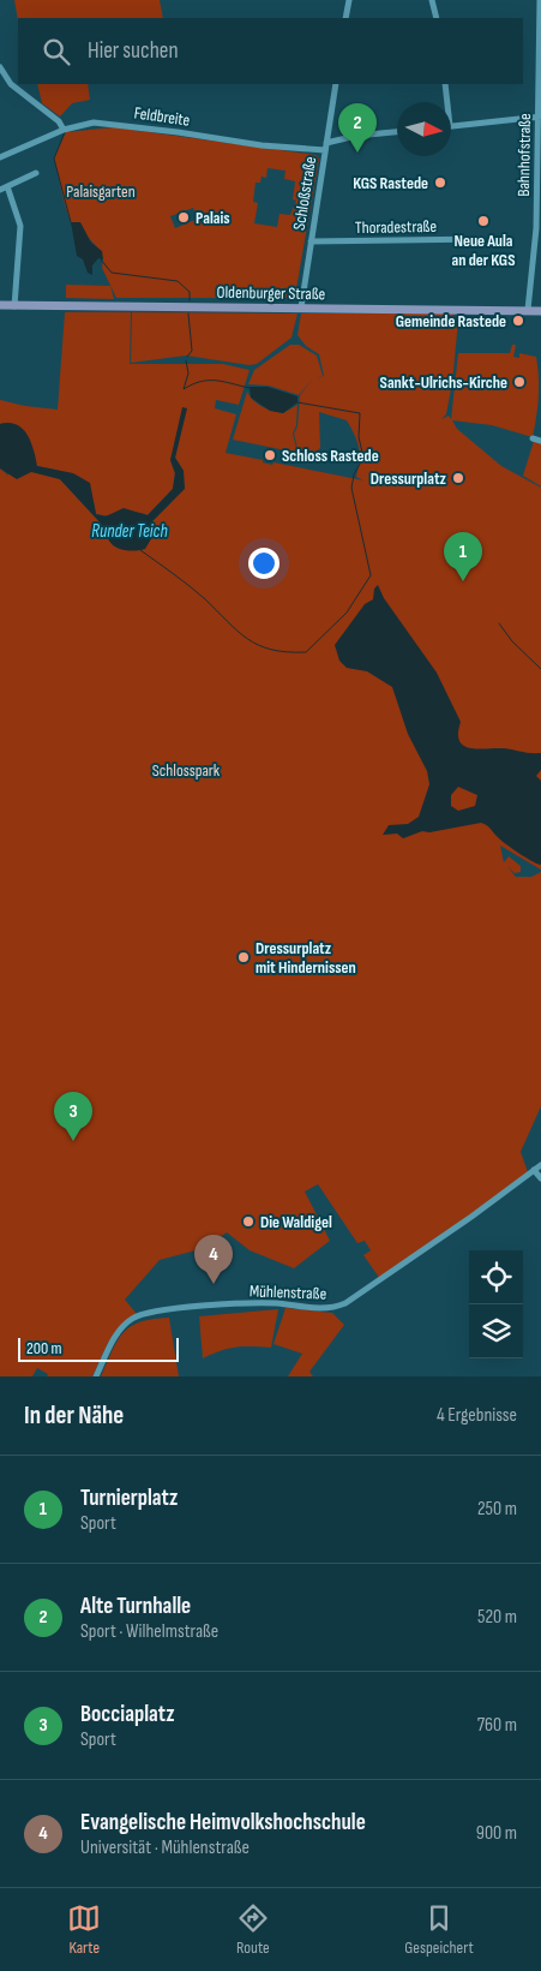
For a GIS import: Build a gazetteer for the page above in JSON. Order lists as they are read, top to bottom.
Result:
{
  "streets": {
    "street": [
      "Feldbreite",
      "Bahnhofstraße",
      "Schloßstraße",
      "Thoradestraße",
      "Oldenburger Straße",
      "Mühlenstraße"
    ]
  },
  "crossings": [
    ["Feldbreite", "Schloßstraße"],
    ["Bahnhofstraße", "Oldenburger Straße"],
    ["Schloßstraße", "Thoradestraße"],
    ["Schloßstraße", "Oldenburger Straße"]
  ],
  "water": ["Runder Teich"],
  "parks": ["Palaisgarten", "Schlosspark"],
  "places": [
    "KGS Rastede",
    "Palais",
    "Neue Aula an der KGS",
    "Gemeinde Rastede",
    "Sankt-Ulrichs-Kirche",
    "Schloss Rastede",
    "Dressurplatz",
    "Dressurplatz mit Hindernissen",
    "Die Waldigel"
  ],
  "scale_bar": "200 m",
  "north": "right",
  "page": {
    "search": "Hier suchen",
    "pins": [
      "2",
      "1",
      "3",
      "4"
    ],
    "scale": "200 m",
    "heading": ["In der Nähe", "4 Ergebnisse"],
    "list": [
      {
        "mark": "1",
        "name": "Turnierplatz",
        "note": "Sport",
        "value": "250 m"
      },
      {
        "mark": "2",
        "name": "Alte Turnhalle",
        "note": "Sport · Wilhelmstraße",
        "value": "520 m"
      },
      {
        "mark": "3",
        "name": "Bocciaplatz",
        "note": "Sport",
        "value": "760 m"
      },
      {
        "mark": "4",
        "name": "Evangelische Heimvolkshochschule",
        "note": "Universität · Mühlenstraße",
        "value": "900 m"
      }
    ],
    "nav": ["Karte", "Route", "Gespeichert"]
  }
}
